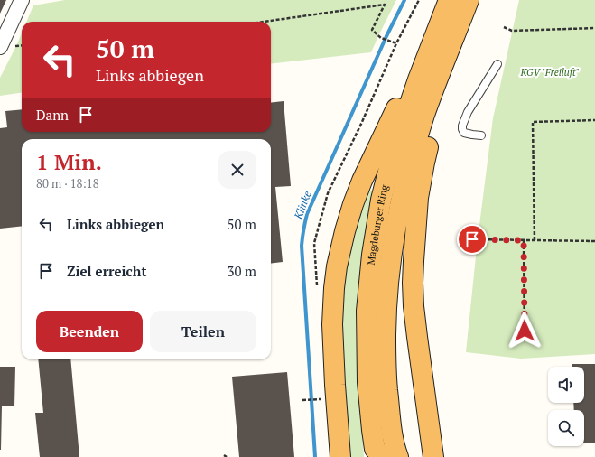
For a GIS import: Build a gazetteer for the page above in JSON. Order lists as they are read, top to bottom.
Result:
{
  "streets": {
    "highway": ["Magdeburger Ring"]
  },
  "water": ["Klinke"],
  "parks": ["KGV \"Freiluft\""],
  "page": {
    "turn": ["50 m", "Links abbiegen"],
    "then": "Dann",
    "heading": ["1 Min.", "80 m · 18:18"],
    "list": [
      {
        "name": "Links abbiegen",
        "value": "50 m"
      },
      {
        "name": "Ziel erreicht",
        "value": "30 m"
      }
    ],
    "buttons": ["Beenden", "Teilen"]
  }
}
